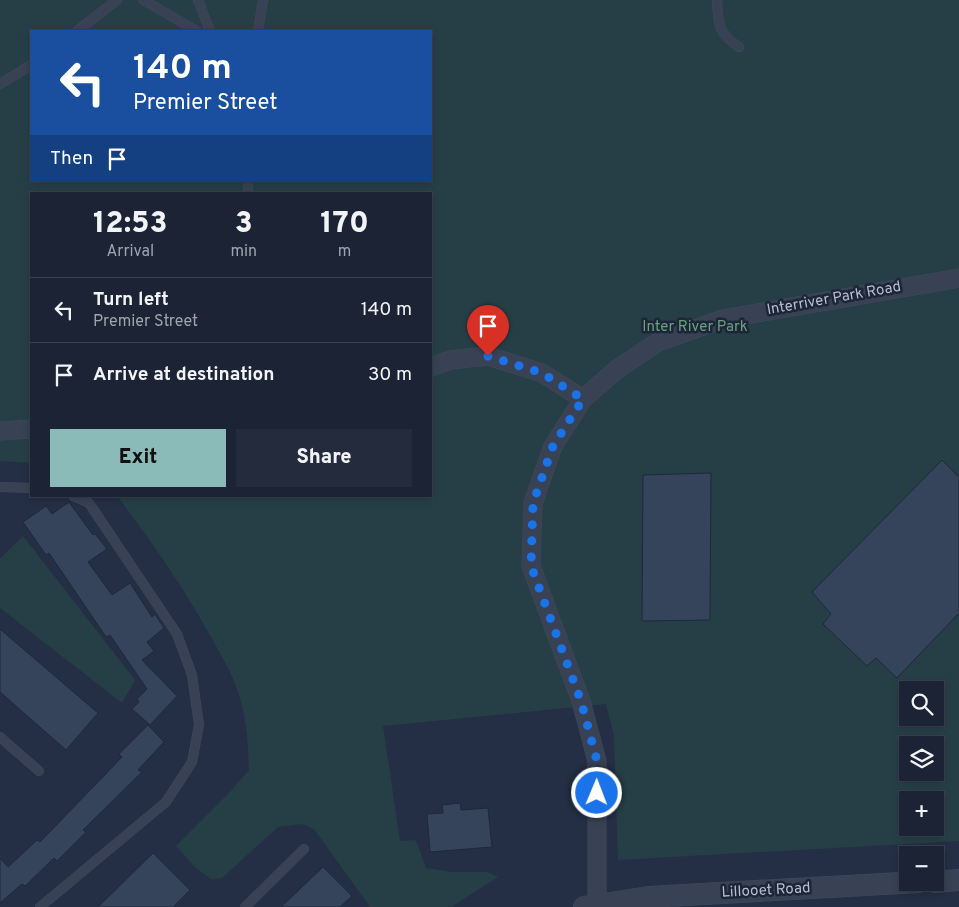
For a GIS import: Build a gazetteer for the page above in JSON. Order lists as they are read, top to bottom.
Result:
{
  "streets": {
    "street": ["Interriver Park Road", "Lillooet Road"]
  },
  "crossings": [
    ["Interriver Park Road", "Lillooet Road"]
  ],
  "parks": ["Inter River Park"],
  "page": {
    "turn": ["140 m", "Premier Street"],
    "then": "Then",
    "eta": [
      "12:53",
      "Arrival",
      "3",
      "min",
      "170",
      "m"
    ],
    "list": [
      {
        "name": "Turn left",
        "note": "Premier Street",
        "value": "140 m"
      },
      {
        "name": "Arrive at destination",
        "value": "30 m"
      }
    ],
    "buttons": ["Exit", "Share"],
    "map_buttons": ["+", "−"]
  }
}
